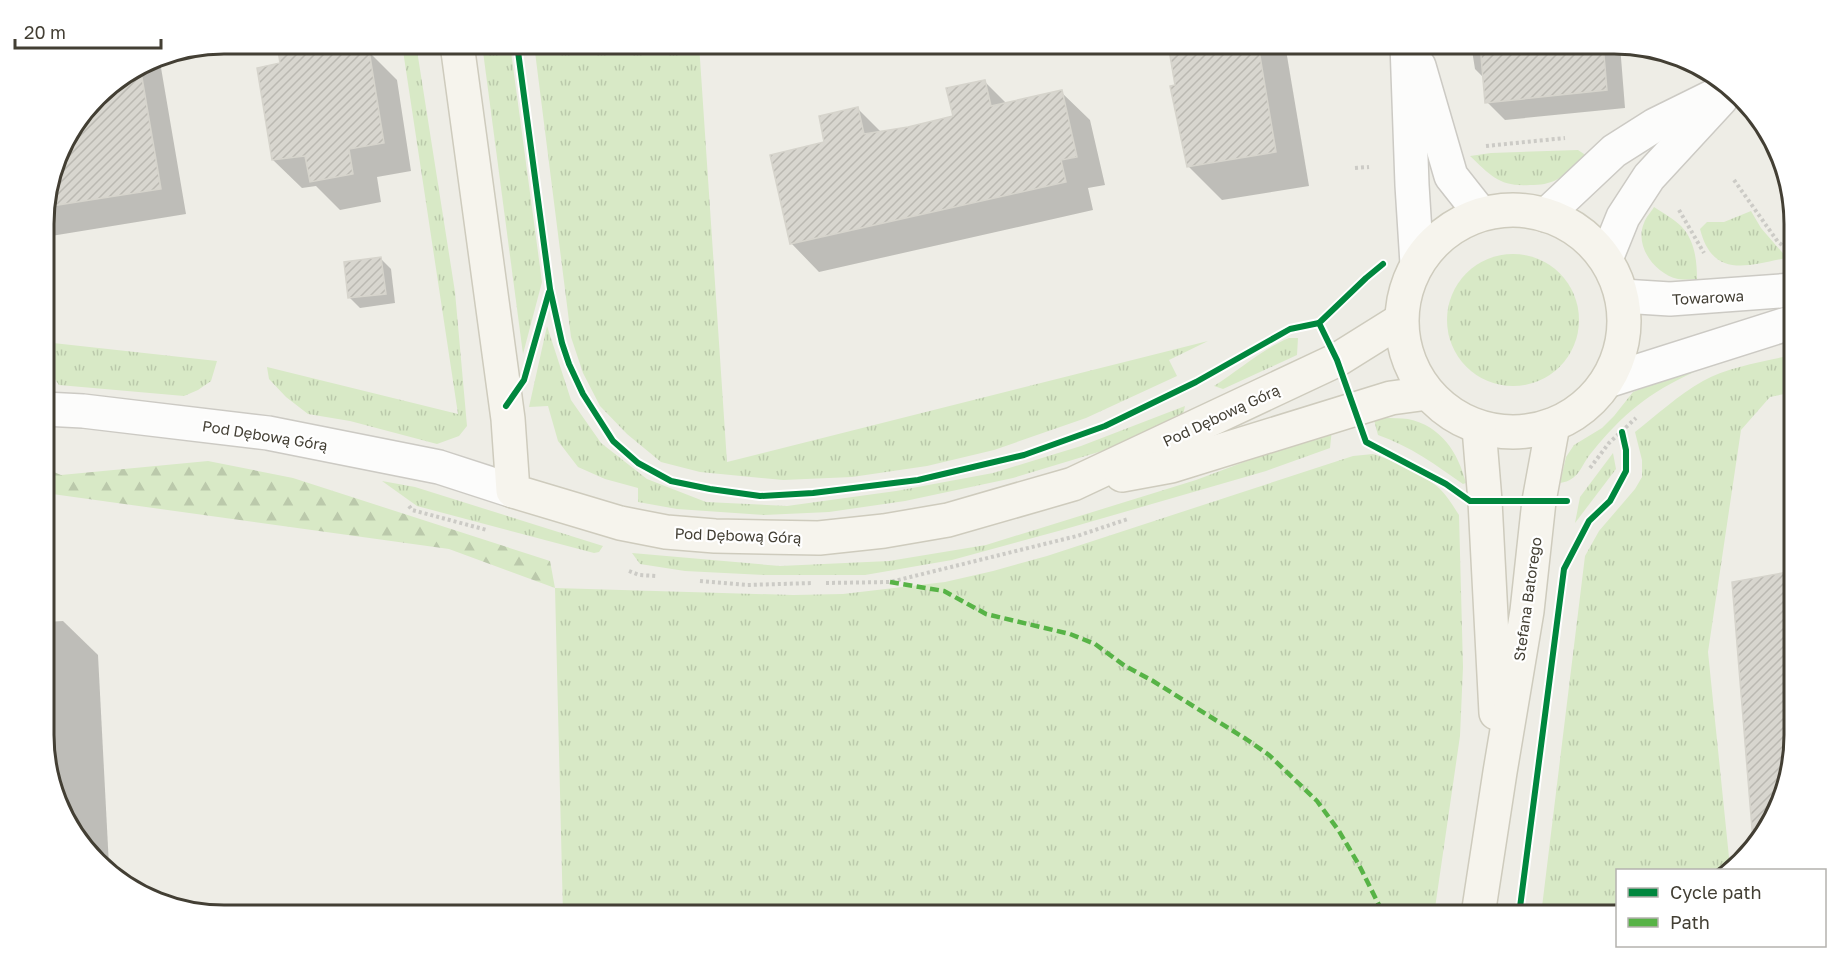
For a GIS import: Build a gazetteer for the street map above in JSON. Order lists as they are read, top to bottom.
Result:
{
  "streets": {
    "street": ["Towarowa", "Pod Dębową Górą", "Stefana Batorego"]
  },
  "legend": ["Cycle path", "Path"],
  "scale_bar": "20 m"
}
